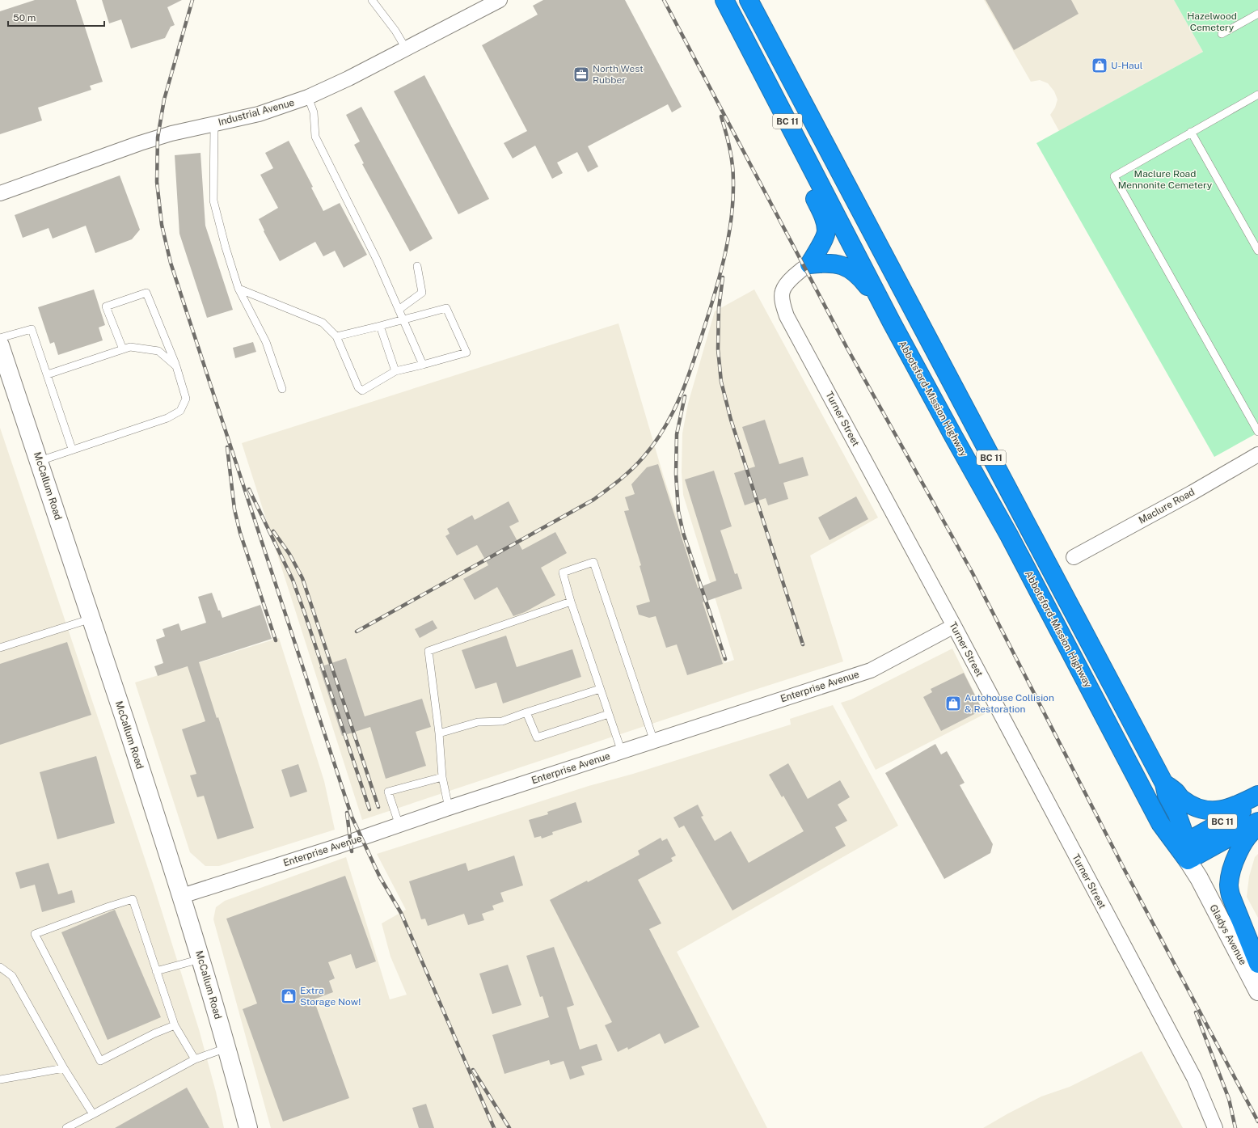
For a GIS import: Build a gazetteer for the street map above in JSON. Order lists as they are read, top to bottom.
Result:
{
  "streets": {
    "highway": ["BC 11", "Abbotsford-Mission Highway"],
    "main road": ["McCallum Road", "Gladys Avenue"],
    "street": [
      "Industrial Avenue",
      "Turner Street",
      "Maclure Road",
      "Enterprise Avenue"
    ]
  },
  "crossings": [
    ["BC 11", "Abbotsford-Mission Highway"],
    ["BC 11", "Gladys Avenue"],
    ["Abbotsford-Mission Highway", "Gladys Avenue"],
    ["Turner Street", "Enterprise Avenue"],
    ["McCallum Road", "Enterprise Avenue"]
  ],
  "parks": ["Hazelwood Cemetery", "Maclure Road Mennonite Cemetery"],
  "places": {
    "shop": ["U-Haul", "Autohouse Collision & Restoration", "Extra Storage Now!"],
    "office": ["North West Rubber"]
  },
  "scale_bar": "50 m"
}
